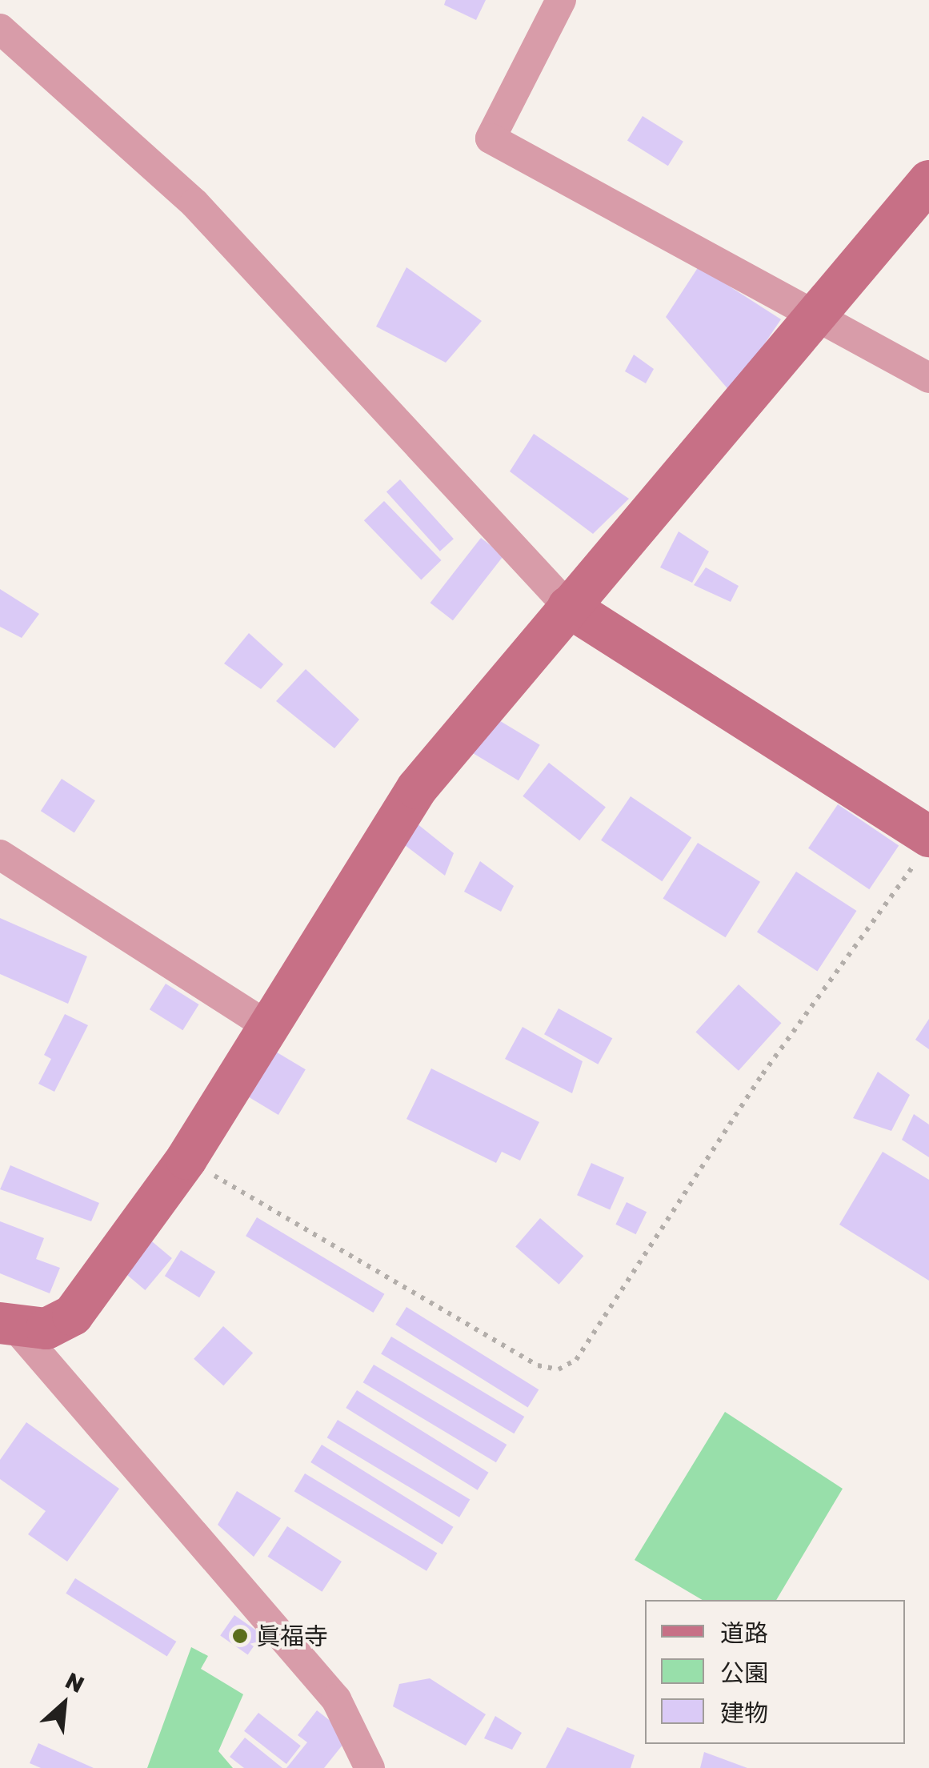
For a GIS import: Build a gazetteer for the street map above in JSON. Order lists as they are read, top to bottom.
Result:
{
  "places": ["眞福寺"],
  "legend": ["道路", "公園", "建物"],
  "north": "top right"
}
